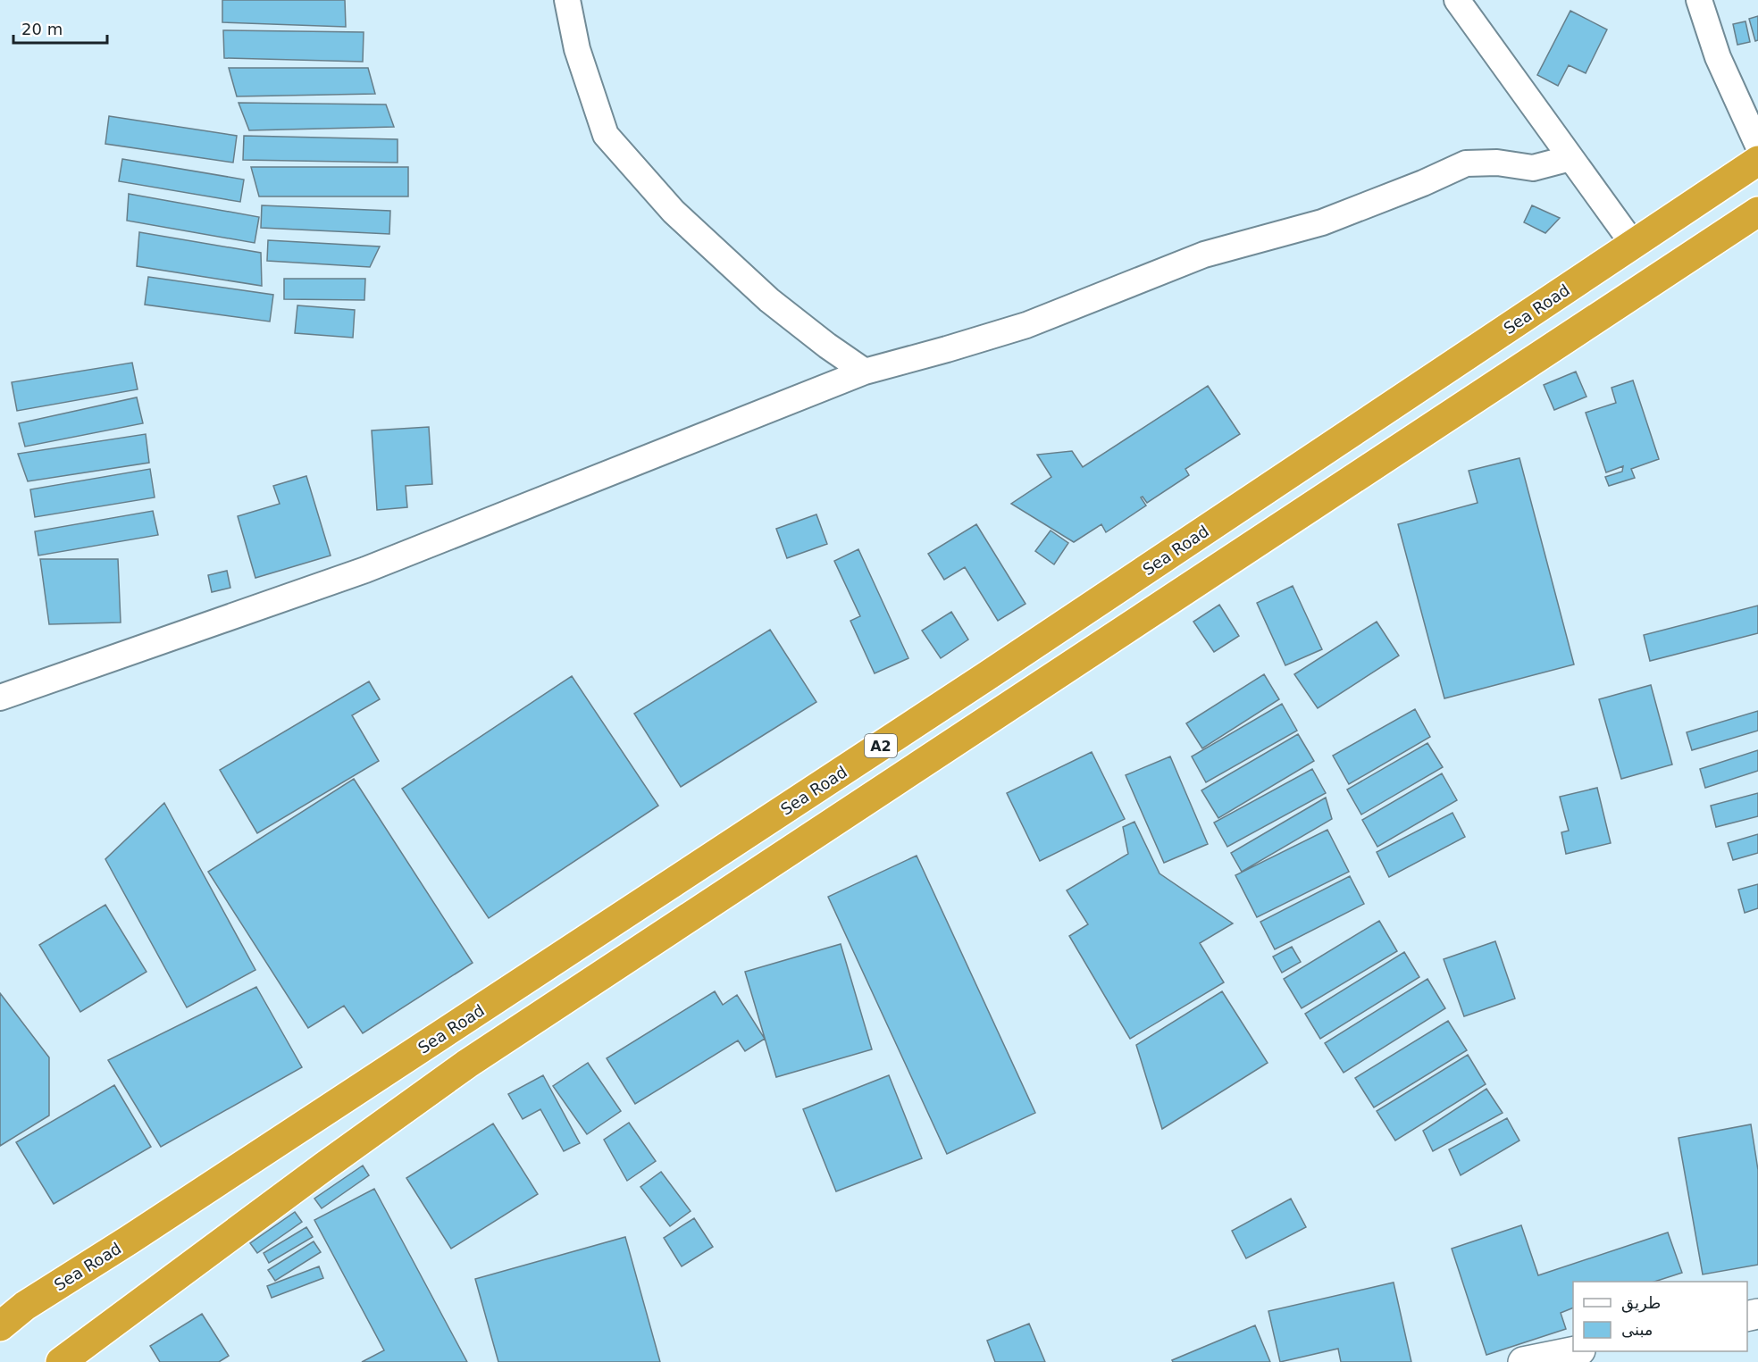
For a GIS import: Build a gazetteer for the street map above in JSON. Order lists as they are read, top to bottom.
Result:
{
  "streets": {
    "highway": ["Sea Road", "A2"]
  },
  "legend": ["طريق", "مبنى"],
  "scale_bar": "20 m"
}
